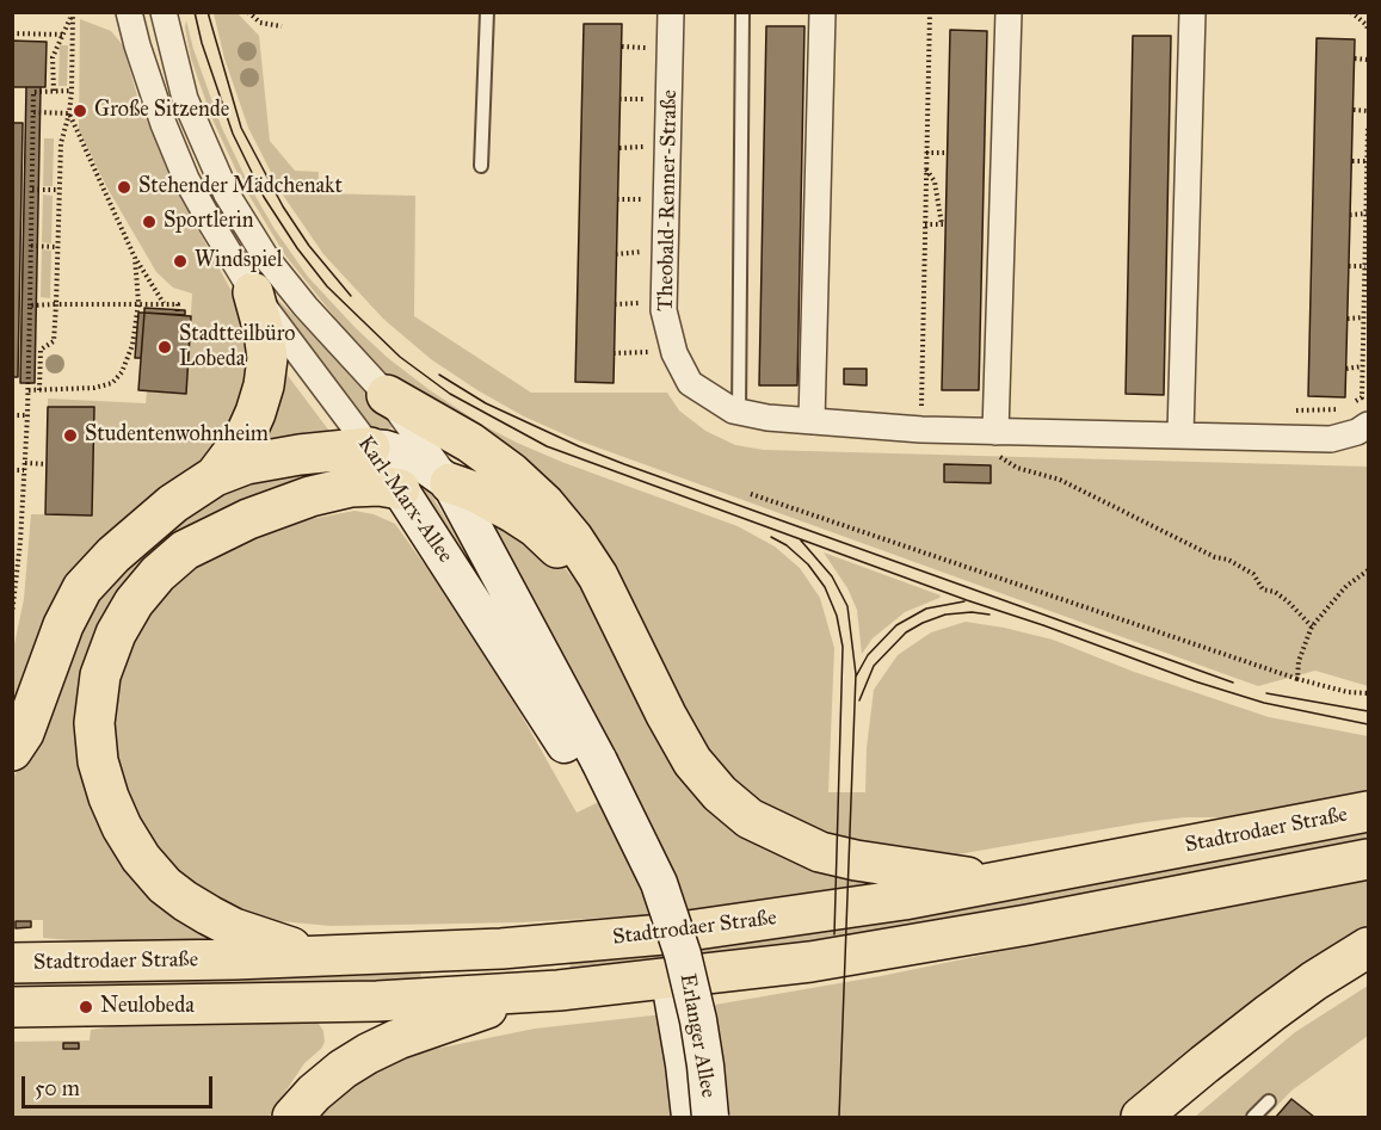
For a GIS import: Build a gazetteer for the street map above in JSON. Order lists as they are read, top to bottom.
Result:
{
  "streets": {
    "main road": ["Karl-Marx-Allee", "Stadtrodaer Straße", "Erlanger Allee"],
    "street": ["Theobald-Renner-Straße"]
  },
  "crossings": [
    ["Karl-Marx-Allee", "Erlanger Allee"]
  ],
  "places": [
    "Große Sitzende",
    "Stehender Mädchenakt",
    "Sportlerin",
    "Windspiel",
    "Stadtteilbüro Lobeda",
    "Studentenwohnheim",
    "Neulobeda"
  ],
  "scale_bar": "50 m"
}
